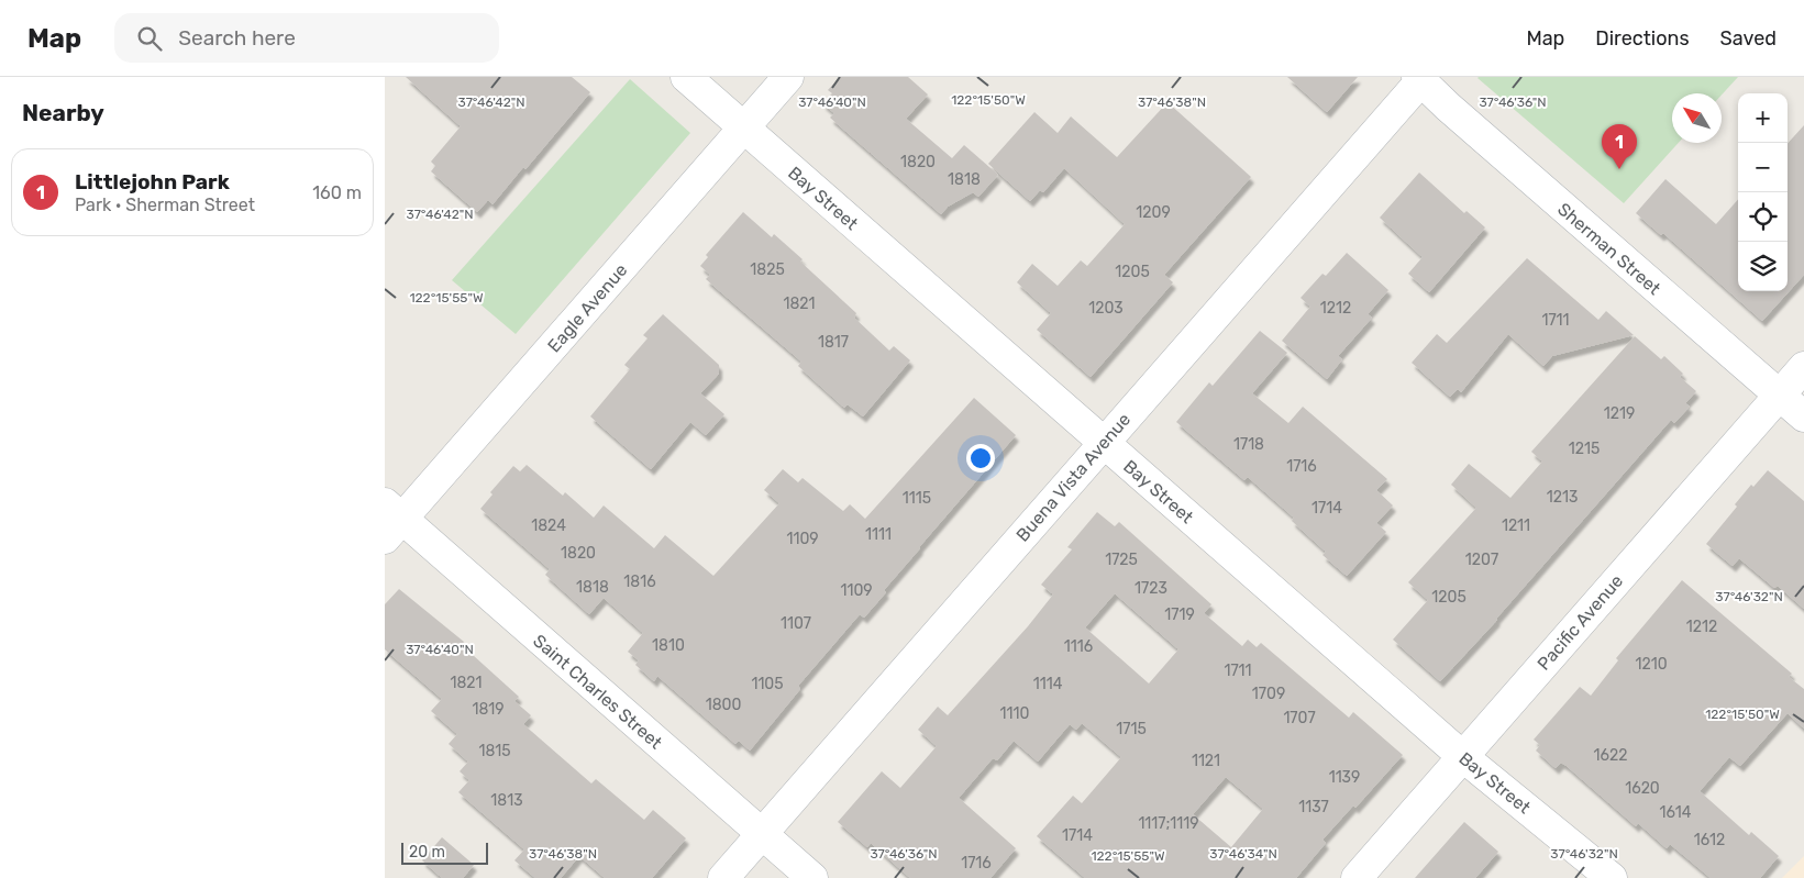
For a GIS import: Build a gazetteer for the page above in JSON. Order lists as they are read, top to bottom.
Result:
{
  "streets": {
    "street": [
      "Bay Street",
      "Sherman Street",
      "Eagle Avenue",
      "Buena Vista Avenue",
      "Pacific Avenue",
      "Saint Charles Street"
    ]
  },
  "crossings": [
    ["Bay Street", "Eagle Avenue"],
    ["Bay Street", "Buena Vista Avenue"],
    ["Bay Street", "Pacific Avenue"],
    ["Sherman Street", "Buena Vista Avenue"],
    ["Sherman Street", "Pacific Avenue"],
    ["Eagle Avenue", "Saint Charles Street"],
    ["Buena Vista Avenue", "Saint Charles Street"]
  ],
  "house_numbers": [
    "1820",
    "1818",
    "1209",
    "1825",
    "1205",
    "1821",
    "1203",
    "1212",
    "1711",
    "1817",
    "1219",
    "1718",
    "1215",
    "1716",
    "1213",
    "1115",
    "1714",
    "1824",
    "1211",
    "1111",
    "1109",
    "1820",
    "1725",
    "1207",
    "1816",
    "1818",
    "1723",
    "1109",
    "1205",
    "1719",
    "1107",
    "1212",
    "1810",
    "1116",
    "1210",
    "1711",
    "1821",
    "1105",
    "1114",
    "1709",
    "1800",
    "1819",
    "1110",
    "1707",
    "1715",
    "1815",
    "1622",
    "1121",
    "1139",
    "1620",
    "1813",
    "1137",
    "1614",
    "1117;1119",
    "1714",
    "1612",
    "1716"
  ],
  "scale_bar": "20 m",
  "north": "top left",
  "page": {
    "header": "Map",
    "search": "Search here",
    "nav": ["Map", "Directions", "Saved"],
    "heading": "Nearby",
    "map_buttons": ["+", "−"],
    "pins": "1",
    "list": [
      {
        "mark": "1",
        "name": "Littlejohn Park",
        "note": "Park · Sherman Street",
        "value": "160 m"
      }
    ],
    "scale": "20 m"
  },
  "coordinates": [
    "122°15'50\"W",
    "37°46'42\"N",
    "37°46'40\"N",
    "37°46'38\"N",
    "37°46'36\"N",
    "122°15'55\"W",
    "37°46'32\"N",
    "37°46'34\"N"
  ]
}
